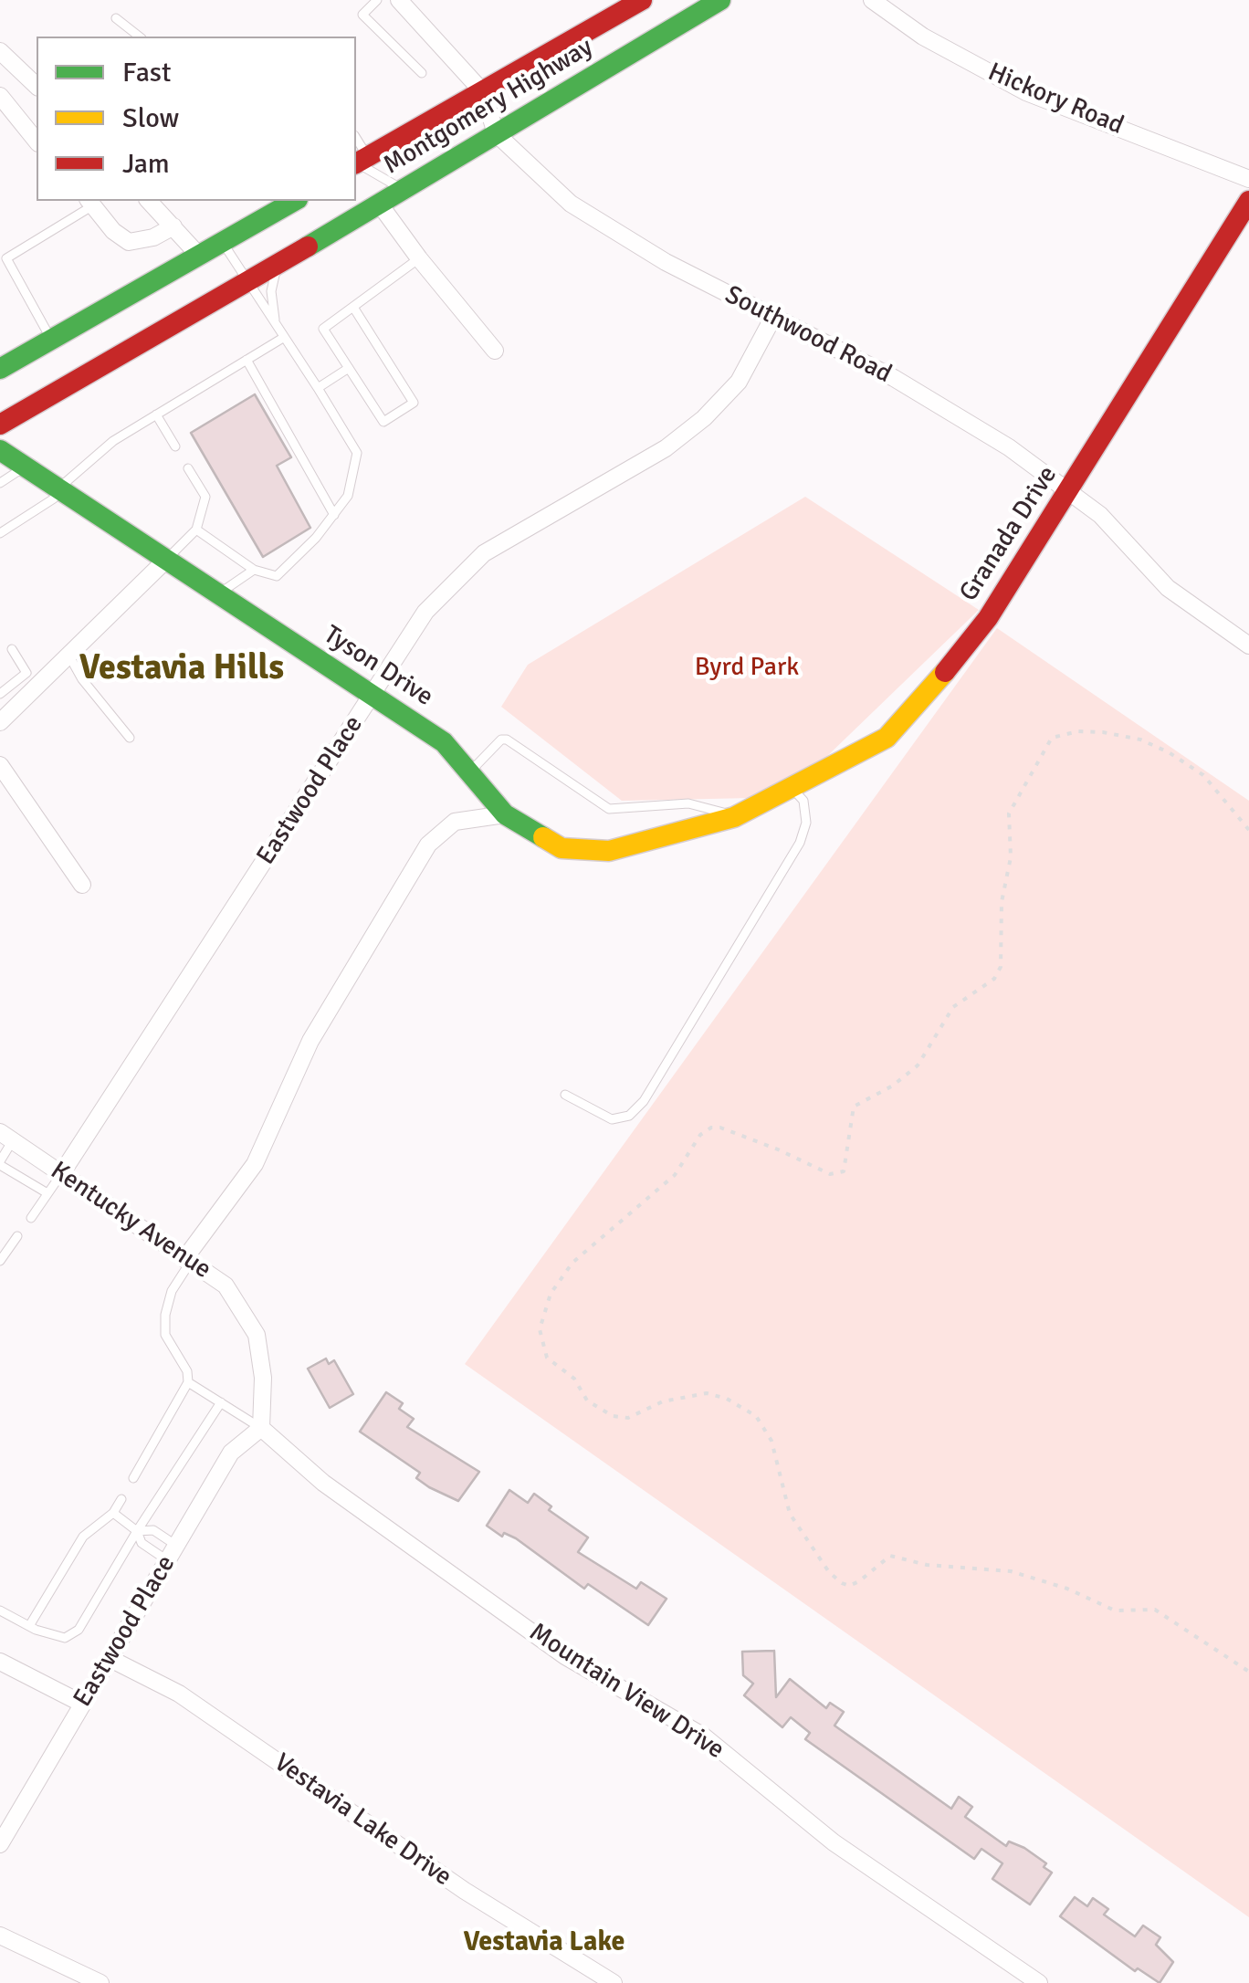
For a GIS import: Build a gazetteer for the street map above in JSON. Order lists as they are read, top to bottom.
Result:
{
  "streets": {
    "street": [
      "Hickory Road",
      "Montgomery Highway",
      "Southwood Road",
      "Granada Drive",
      "Tyson Drive",
      "Eastwood Place",
      "Kentucky Avenue",
      "Mountain View Drive",
      "Vestavia Lake Drive"
    ]
  },
  "crossings": [
    ["Montgomery Highway", "Southwood Road"],
    ["Southwood Road", "Granada Drive"],
    ["Southwood Road", "Eastwood Place"],
    ["Granada Drive", "Tyson Drive"],
    ["Tyson Drive", "Eastwood Place"],
    ["Eastwood Place", "Kentucky Avenue"],
    ["Eastwood Place", "Mountain View Drive"],
    ["Eastwood Place", "Vestavia Lake Drive"],
    ["Kentucky Avenue", "Mountain View Drive"]
  ],
  "districts": ["Vestavia Hills", "Vestavia Lake"],
  "parks": ["Byrd Park"],
  "legend": ["Fast", "Slow", "Jam"]
}
